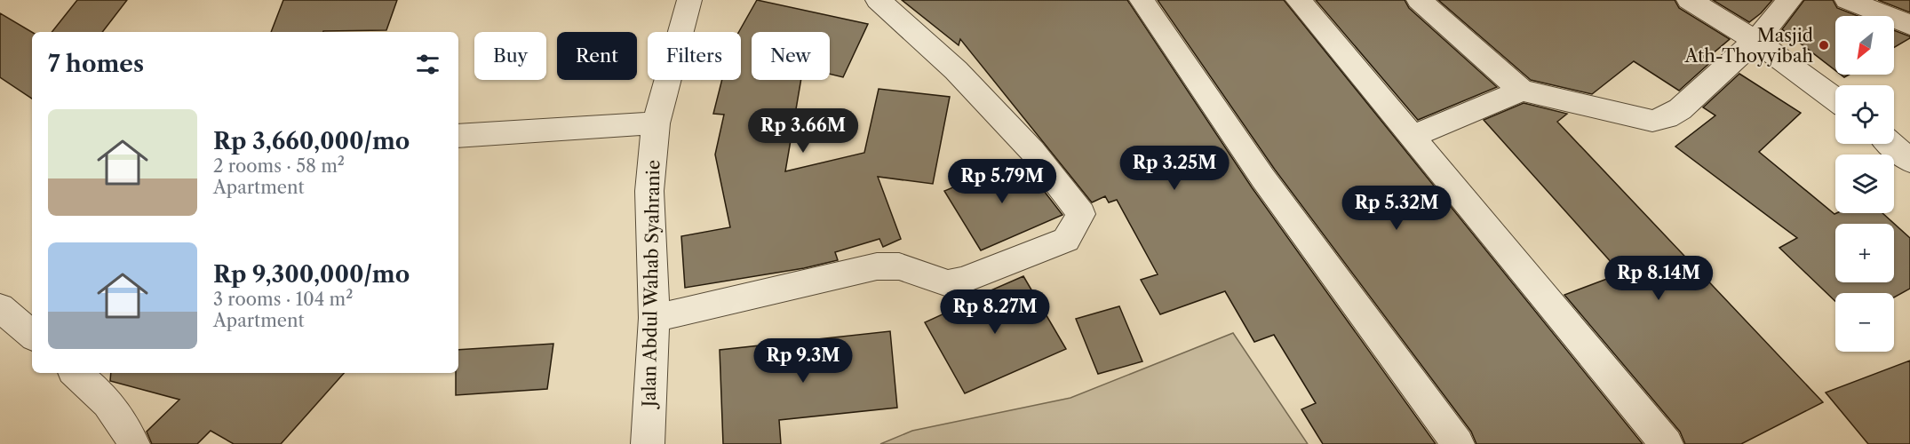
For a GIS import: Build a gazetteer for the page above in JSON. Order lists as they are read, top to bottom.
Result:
{
  "streets": {
    "street": ["Jalan Abdul Wahab Syahranie"]
  },
  "places": ["Masjid Ath-Thoyyibah"],
  "north": "bottom left",
  "page": {
    "map_buttons": ["+", "−"],
    "chip": [
      "Buy",
      "Rent",
      "Filters",
      "New"
    ],
    "heading": "7 homes",
    "list": [
      {
        "name": "Rp 3,660,000/mo",
        "note": "2 rooms · 58 m² · Apartment"
      },
      {
        "name": "Rp 9,300,000/mo",
        "note": "3 rooms · 104 m² · Apartment"
      }
    ],
    "price": [
      "Rp 3.66M",
      "Rp 3.25M",
      "Rp 5.79M",
      "Rp 5.32M",
      "Rp 8.14M",
      "Rp 8.27M",
      "Rp 9.3M"
    ]
  }
}
